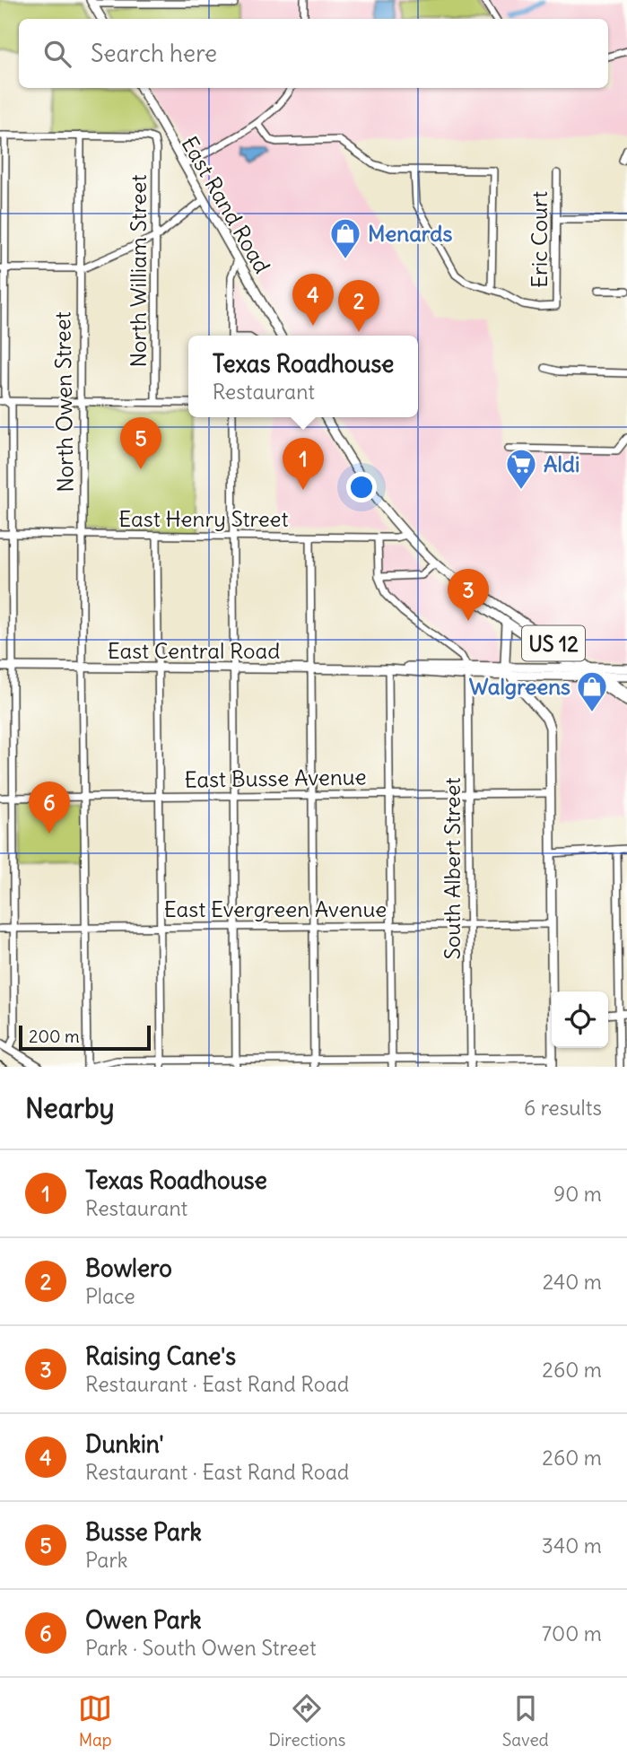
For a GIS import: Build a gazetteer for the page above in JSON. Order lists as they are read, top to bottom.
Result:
{
  "streets": {
    "main road": ["East Rand Road", "US 12", "East Central Road"],
    "street": [
      "Eric Court",
      "North William Street",
      "North Owen Street",
      "East Henry Street",
      "East Busse Avenue",
      "South Albert Street",
      "East Evergreen Avenue"
    ]
  },
  "crossings": [
    ["North William Street", "North Owen Street"],
    ["North Owen Street", "East Henry Street"],
    ["North Owen Street", "East Central Road"],
    ["North Owen Street", "East Busse Avenue"],
    ["North Owen Street", "East Evergreen Avenue"],
    ["East Henry Street", "US 12"],
    ["US 12", "East Central Road"],
    ["East Central Road", "South Albert Street"],
    ["East Busse Avenue", "South Albert Street"],
    ["South Albert Street", "East Evergreen Avenue"]
  ],
  "places": {
    "shop": ["Menards", "Walgreens"],
    "supermarket": ["Aldi"]
  },
  "scale_bar": "200 m",
  "page": {
    "search": "Search here",
    "pins": [
      "4",
      "2",
      "5",
      "1",
      "3",
      "6"
    ],
    "popup": ["Texas Roadhouse", "Restaurant"],
    "scale": "200 m",
    "heading": ["Nearby", "6 results"],
    "list": [
      {
        "mark": "1",
        "name": "Texas Roadhouse",
        "note": "Restaurant",
        "value": "90 m"
      },
      {
        "mark": "2",
        "name": "Bowlero",
        "note": "Place",
        "value": "240 m"
      },
      {
        "mark": "3",
        "name": "Raising Cane's",
        "note": "Restaurant · East Rand Road",
        "value": "260 m"
      },
      {
        "mark": "4",
        "name": "Dunkin'",
        "note": "Restaurant · East Rand Road",
        "value": "260 m"
      },
      {
        "mark": "5",
        "name": "Busse Park",
        "note": "Park",
        "value": "340 m"
      },
      {
        "mark": "6",
        "name": "Owen Park",
        "note": "Park · South Owen Street",
        "value": "700 m"
      }
    ],
    "nav": ["Map", "Directions", "Saved"]
  }
}
